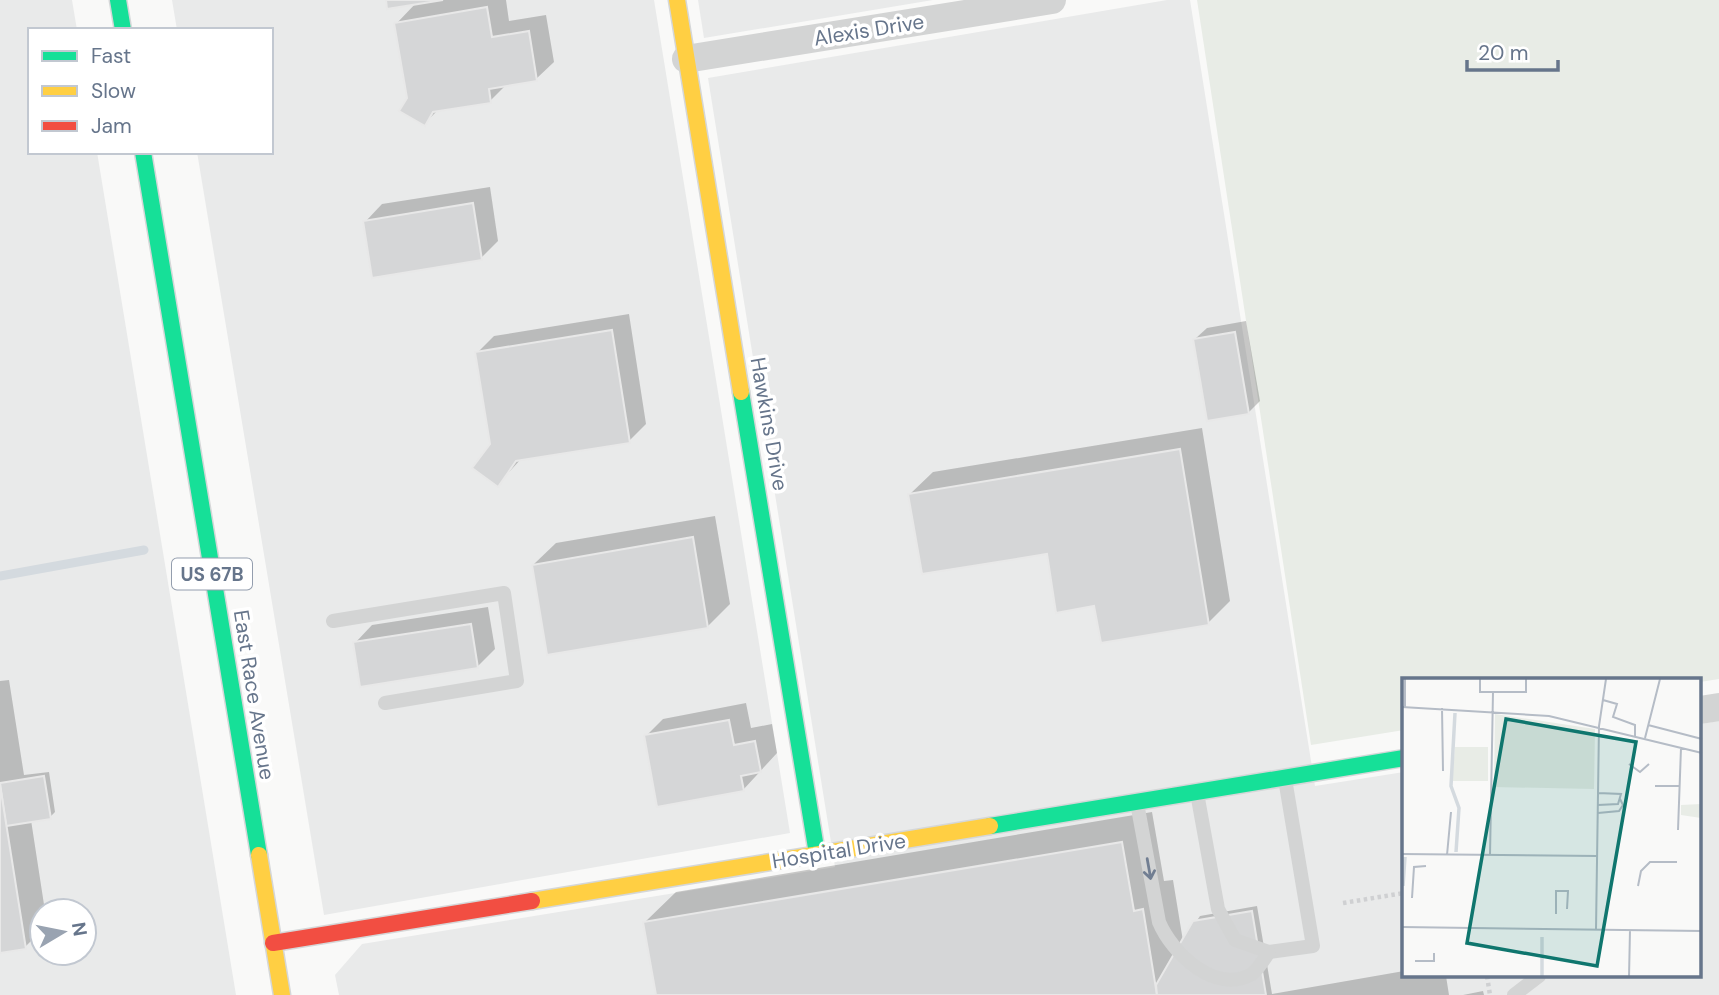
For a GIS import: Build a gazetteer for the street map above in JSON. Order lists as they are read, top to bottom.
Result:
{
  "streets": {
    "street": [
      "Alexis Drive",
      "Hawkins Drive",
      "US 67B",
      "East Race Avenue",
      "Hospital Drive"
    ]
  },
  "crossings": [
    ["Alexis Drive", "Hawkins Drive"],
    ["Hawkins Drive", "Hospital Drive"],
    ["East Race Avenue", "Hospital Drive"]
  ],
  "legend": ["Fast", "Slow", "Jam"],
  "scale_bar": "20 m",
  "north": "right"
}
